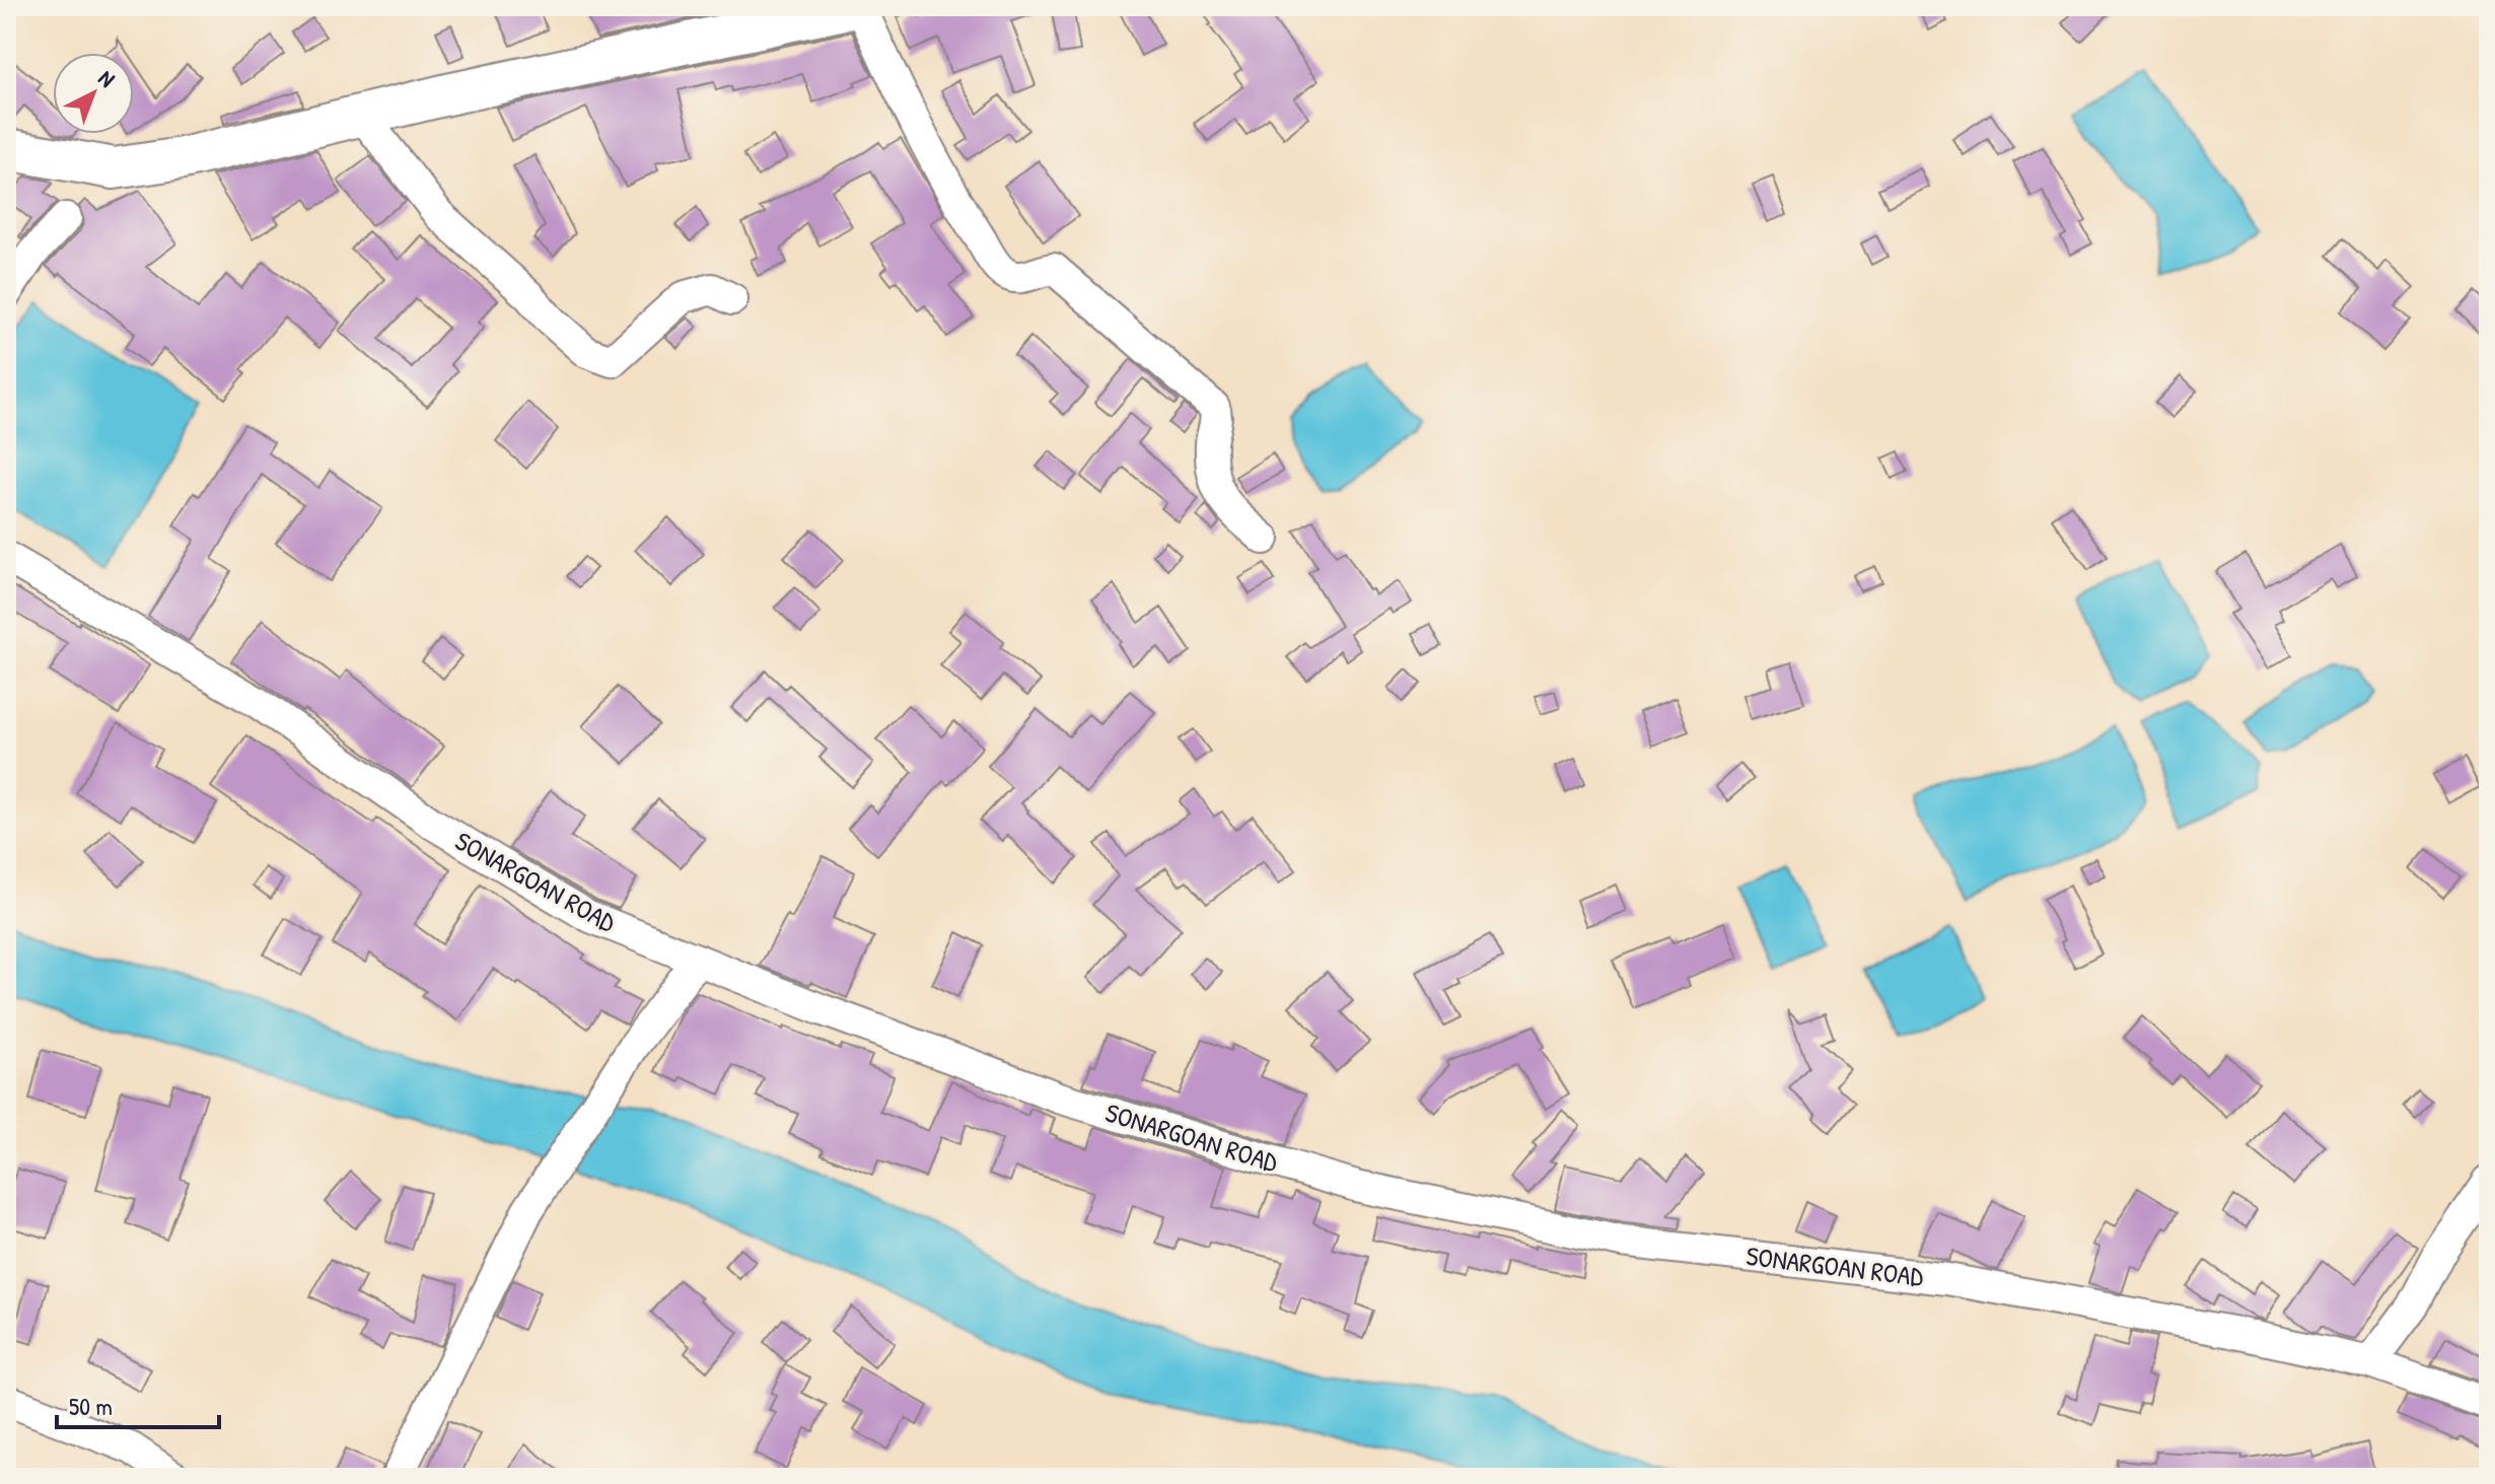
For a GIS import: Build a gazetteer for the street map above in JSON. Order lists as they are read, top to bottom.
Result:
{
  "streets": {
    "street": ["SONARGOAN ROAD"]
  },
  "scale_bar": "50 m",
  "north": "top right"
}
